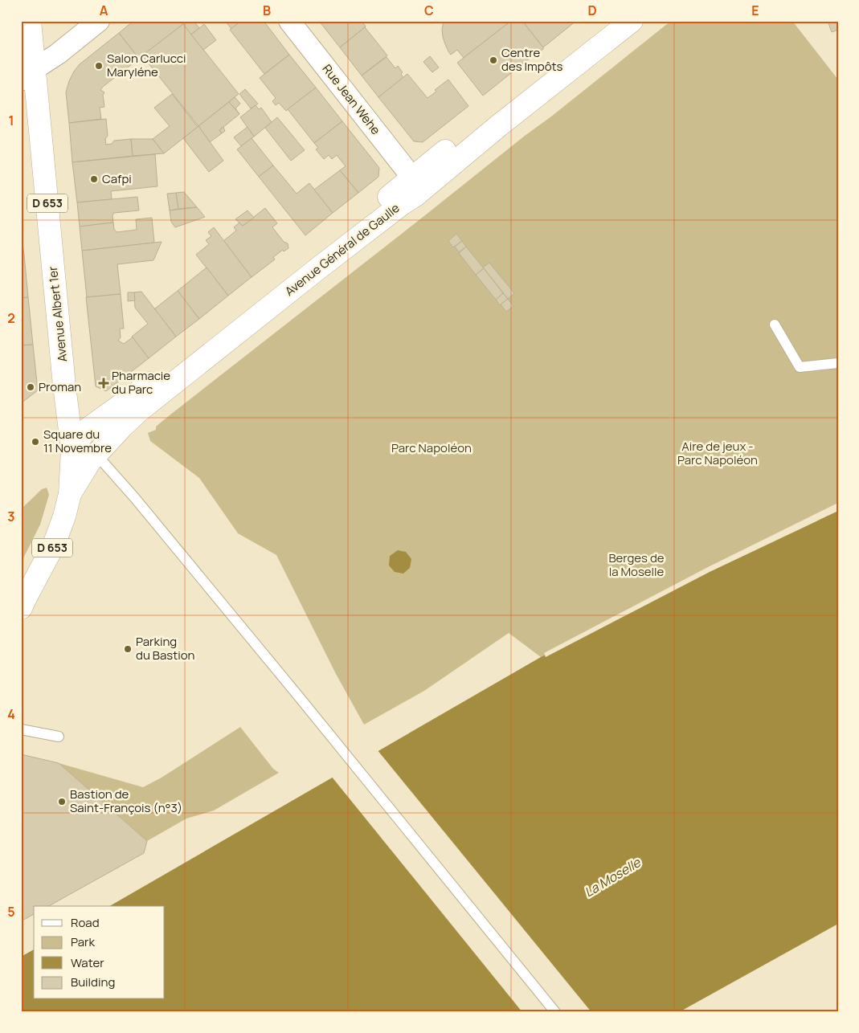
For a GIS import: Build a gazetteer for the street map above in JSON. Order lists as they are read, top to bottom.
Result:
{
  "streets": {
    "street": [
      "Rue Jean Wehe",
      "D 653",
      "Avenue Général de Gaulle",
      "Avenue Albert 1er"
    ]
  },
  "crossings": [
    ["Rue Jean Wehe", "Avenue Général de Gaulle"],
    ["Avenue Général de Gaulle", "Avenue Albert 1er"]
  ],
  "water": ["La Moselle"],
  "parks": ["Aire de jeux - Parc Napoléon", "Parc Napoléon", "Berges de la Moselle"],
  "places": {
    "other": [
      "Centre des Impôts",
      "Salon Carlucci Maryléne",
      "Cafpi",
      "Proman",
      "Square du 11 Novembre",
      "Parking du Bastion",
      "Bastion de Saint-François (n°3)"
    ],
    "health": ["Pharmacie du Parc"]
  },
  "legend": [
    "Road",
    "Park",
    "Water",
    "Building"
  ],
  "grid": {
    "columns": [
      "A",
      "B",
      "C",
      "D",
      "E"
    ],
    "rows": [
      "1",
      "2",
      "3",
      "4",
      "5"
    ]
  }
}
